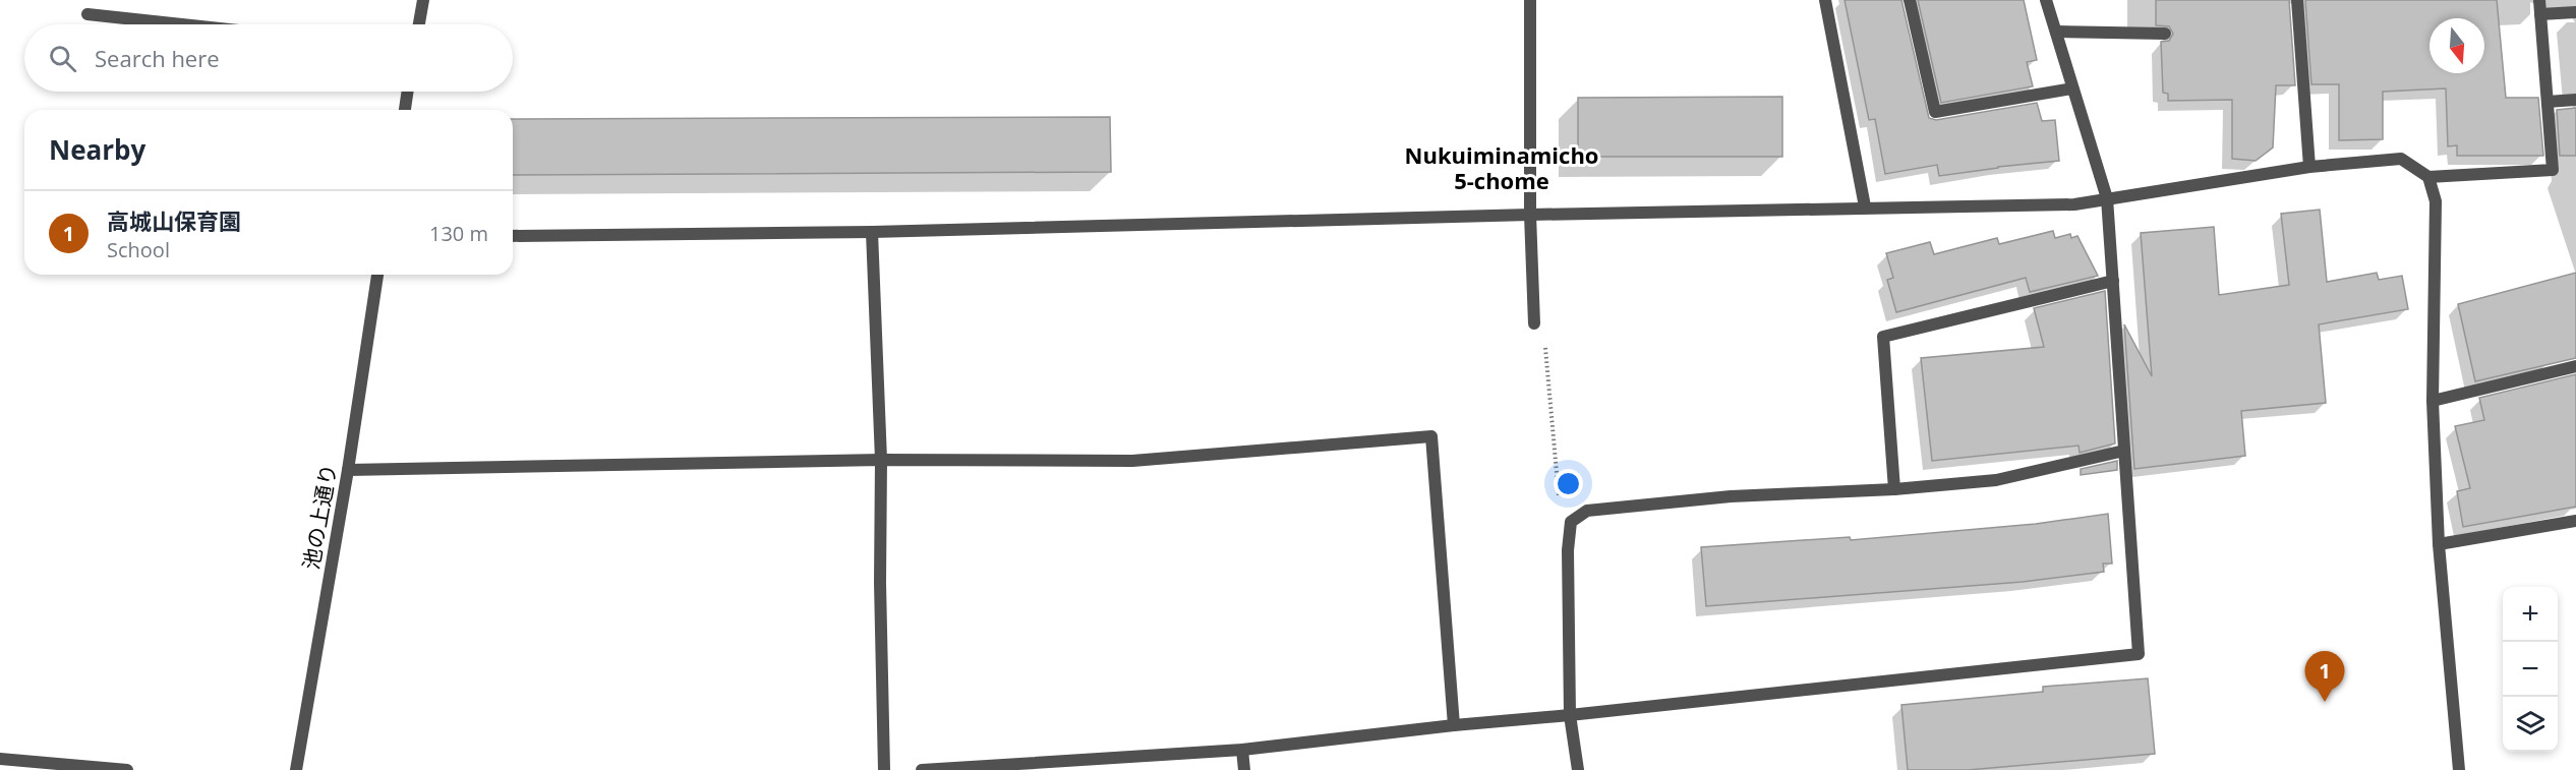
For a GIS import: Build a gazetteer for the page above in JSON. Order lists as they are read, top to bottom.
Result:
{
  "streets": {
    "street": ["池の上通り"]
  },
  "districts": ["Nukuiminamicho 5-chome"],
  "north": "bottom",
  "page": {
    "search": "Search here",
    "heading": "Nearby",
    "list": [
      {
        "mark": "1",
        "name": "高城山保育園",
        "note": "School",
        "value": "130 m"
      }
    ],
    "map_buttons": ["+", "−"],
    "pins": "1"
  }
}
